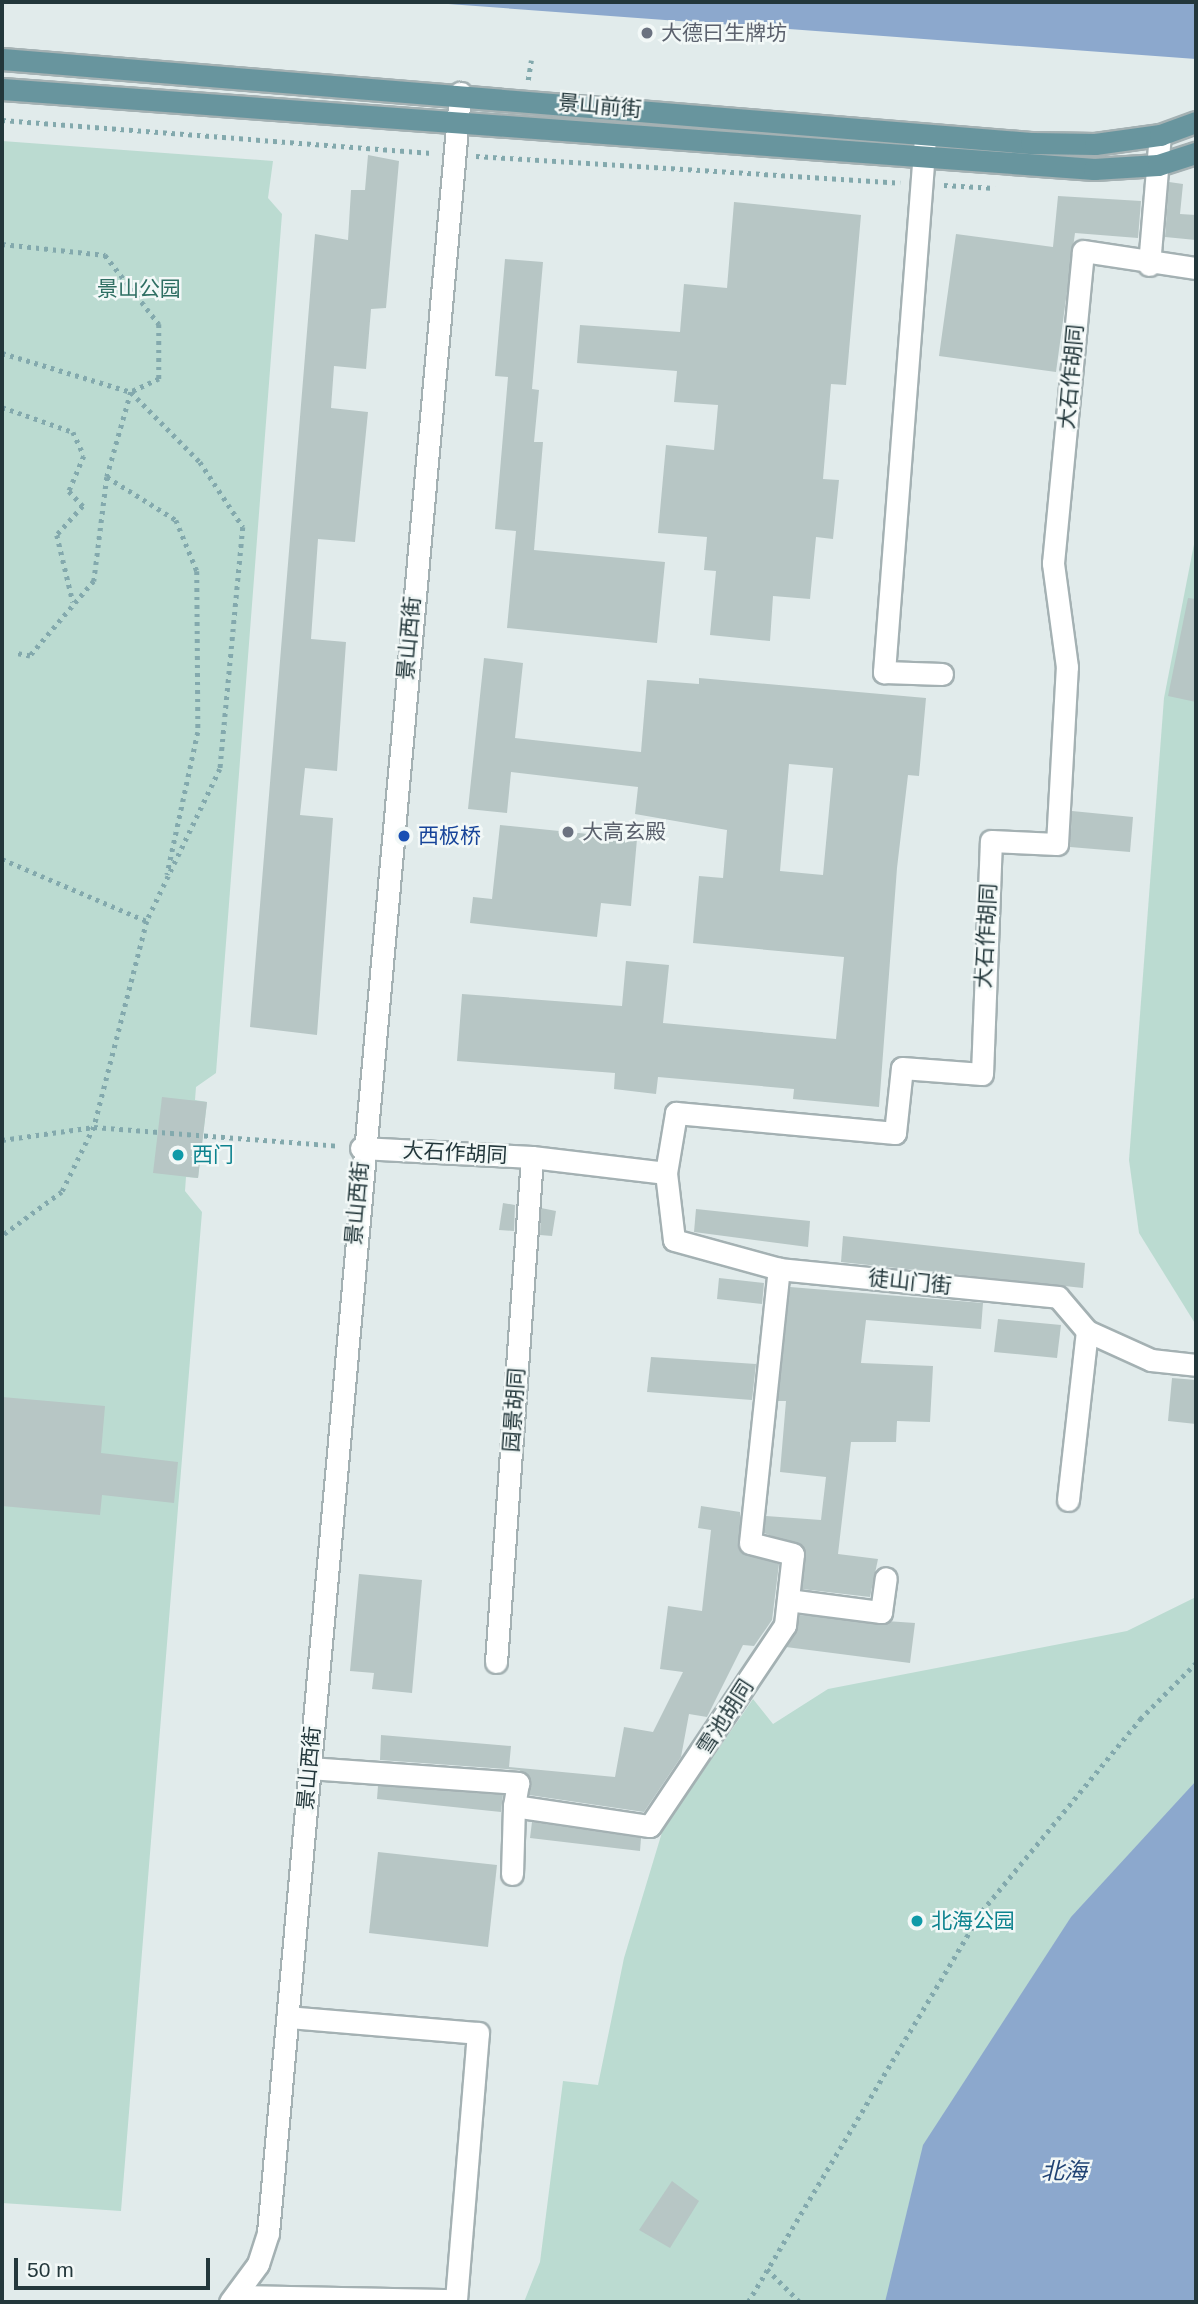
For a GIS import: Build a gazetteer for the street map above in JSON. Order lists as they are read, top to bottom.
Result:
{
  "streets": {
    "main road": ["景山前街"],
    "street": [
      "大石作胡同",
      "景山西街",
      "徒山门街",
      "园景胡同",
      "雪池胡同"
    ]
  },
  "crossings": [
    ["景山前街", "景山西街"],
    ["大石作胡同", "景山西街"],
    ["大石作胡同", "徒山门街"],
    ["大石作胡同", "园景胡同"],
    ["徒山门街", "雪池胡同"]
  ],
  "water": ["北海"],
  "parks": ["景山公园"],
  "places": [
    "大德曰生牌坊",
    "大高玄殿",
    "西板桥",
    "西门",
    "北海公园"
  ],
  "scale_bar": "50 m"
}
